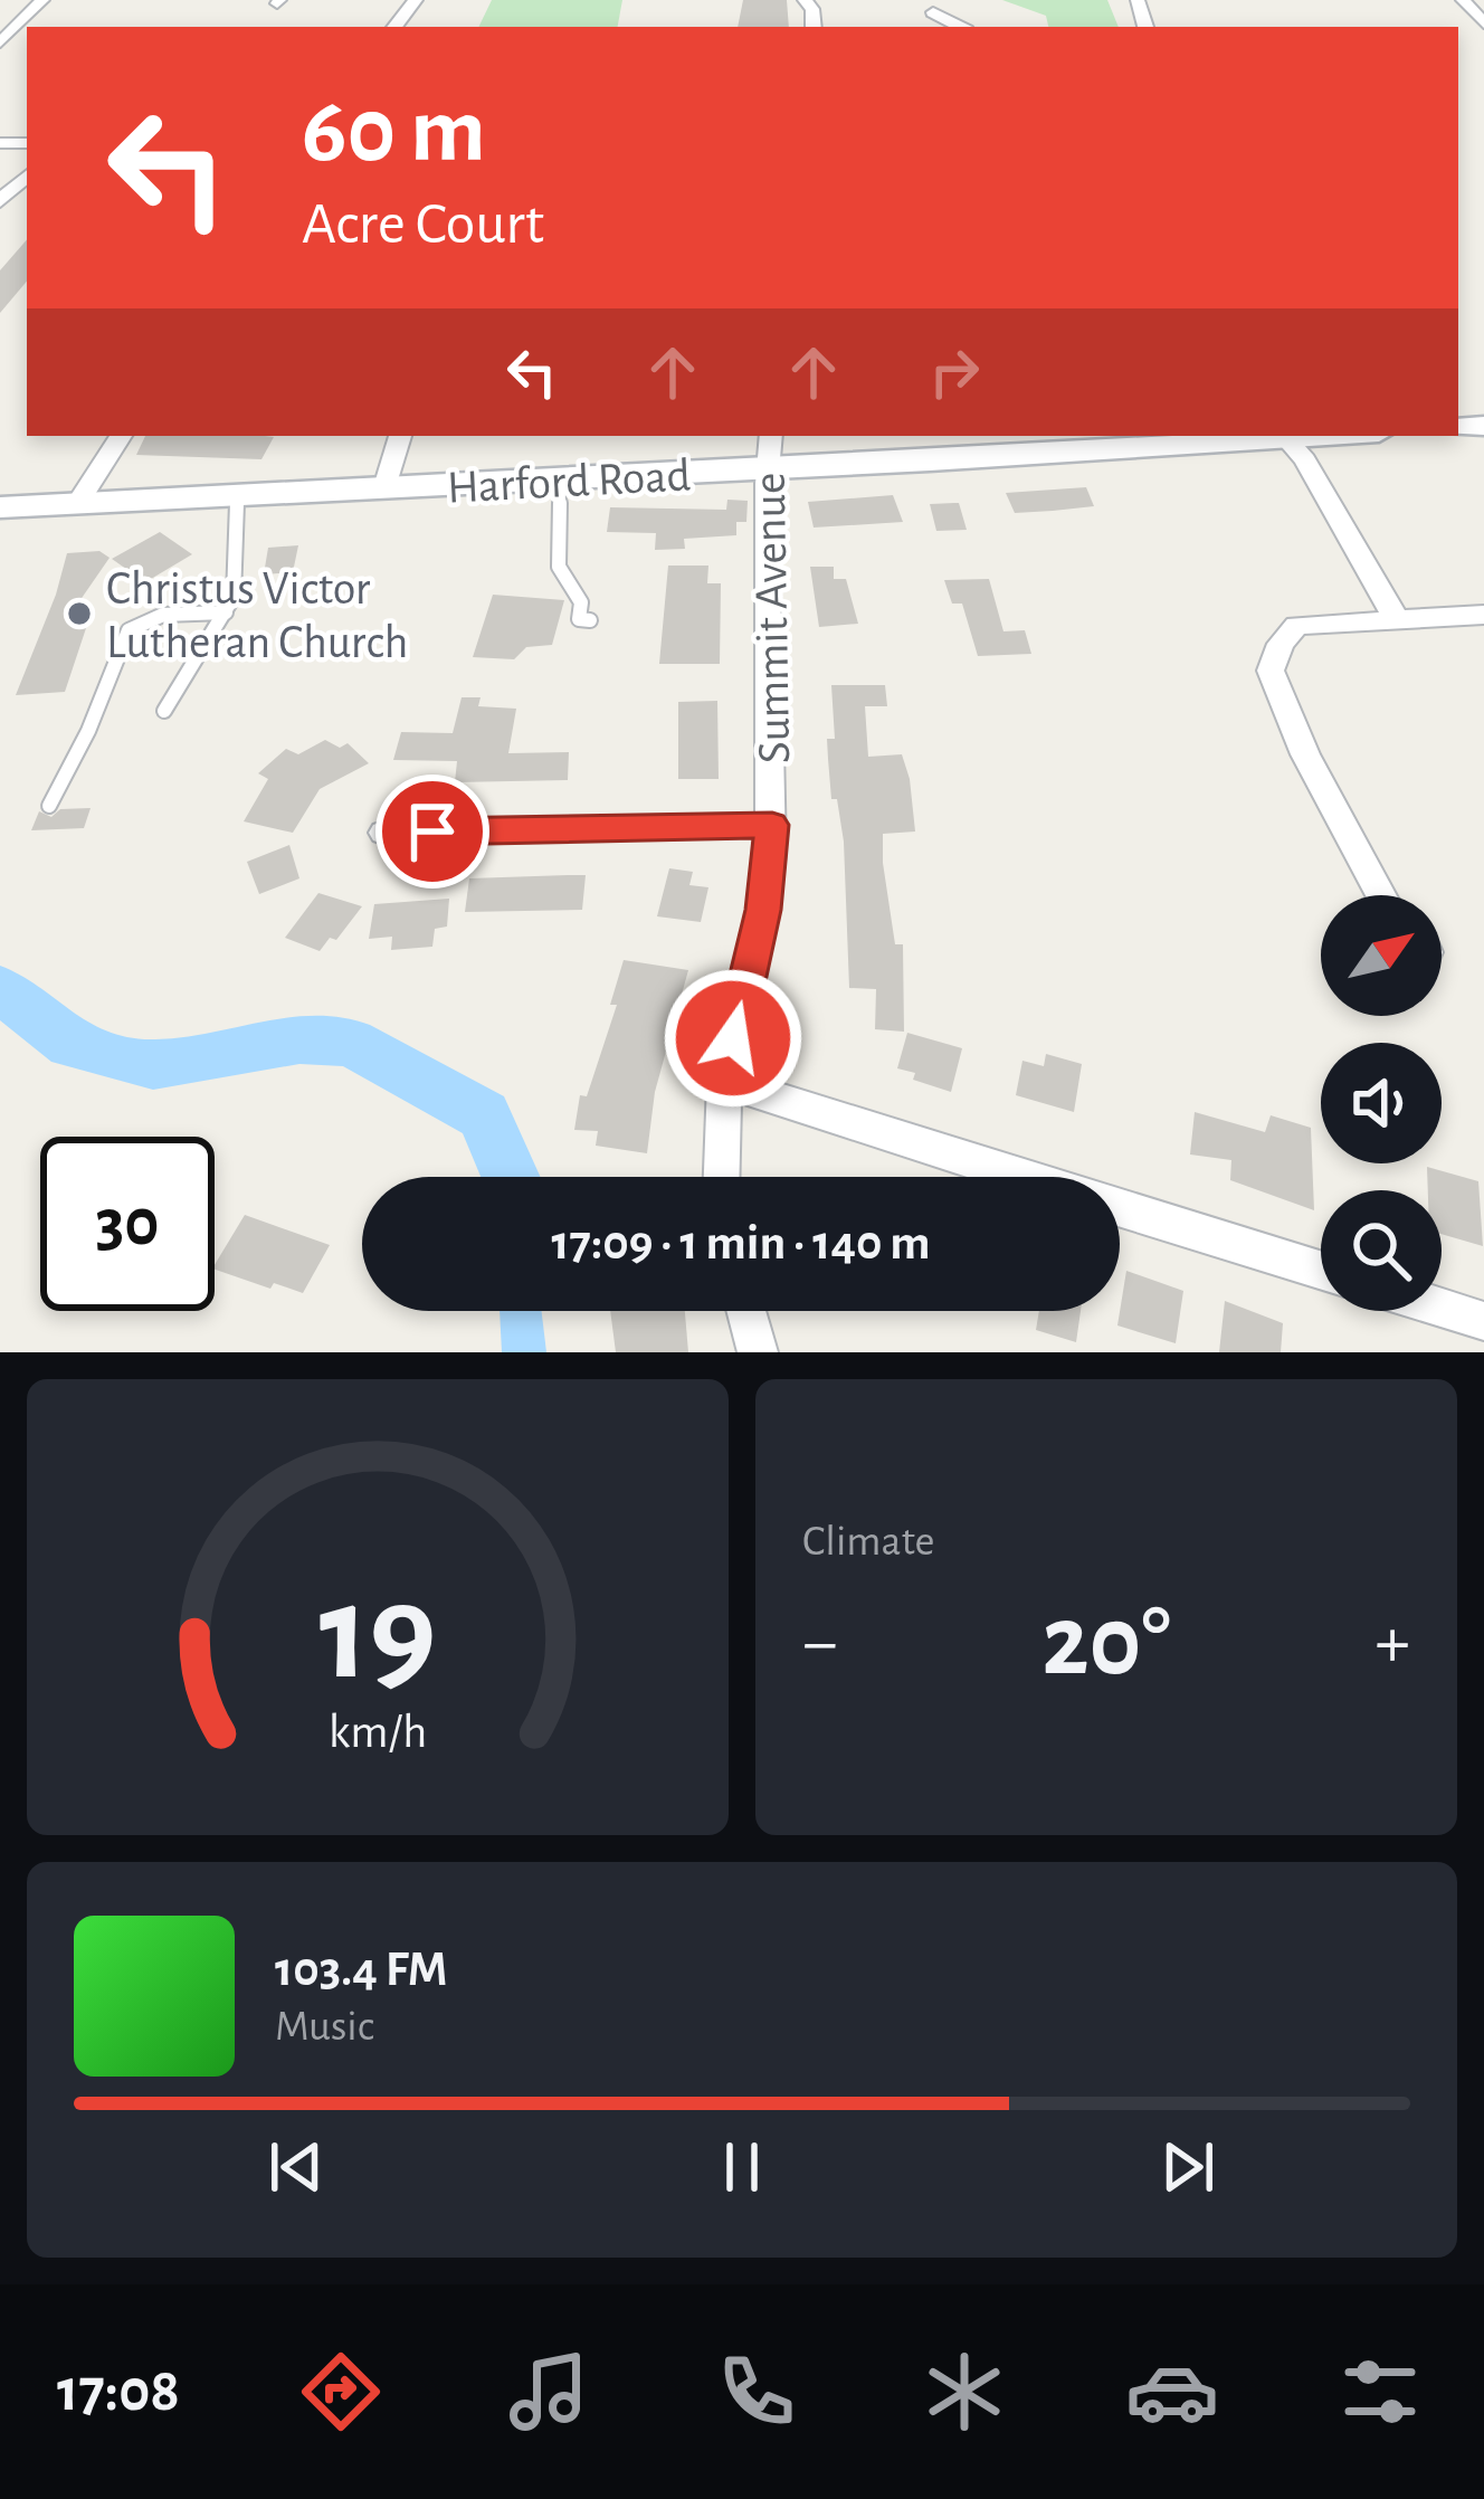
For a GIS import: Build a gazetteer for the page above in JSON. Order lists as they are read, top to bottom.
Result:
{
  "streets": {
    "main road": ["Harford Road"],
    "street": ["Summit Avenue"]
  },
  "crossings": [
    ["Harford Road", "Summit Avenue"]
  ],
  "places": ["Christus Victor Lutheran Church"],
  "north": "top right",
  "page": {
    "turn": ["60 m", "Acre Court"],
    "limit": "30",
    "trip": "17:09 · 1 min · 140 m",
    "tile": "Climate",
    "heat": ["−", "20°", "+"],
    "song": ["103.4 FM", "Music"],
    "tabs": "17:08",
    "gauge": ["19", "km/h"]
  }
}
